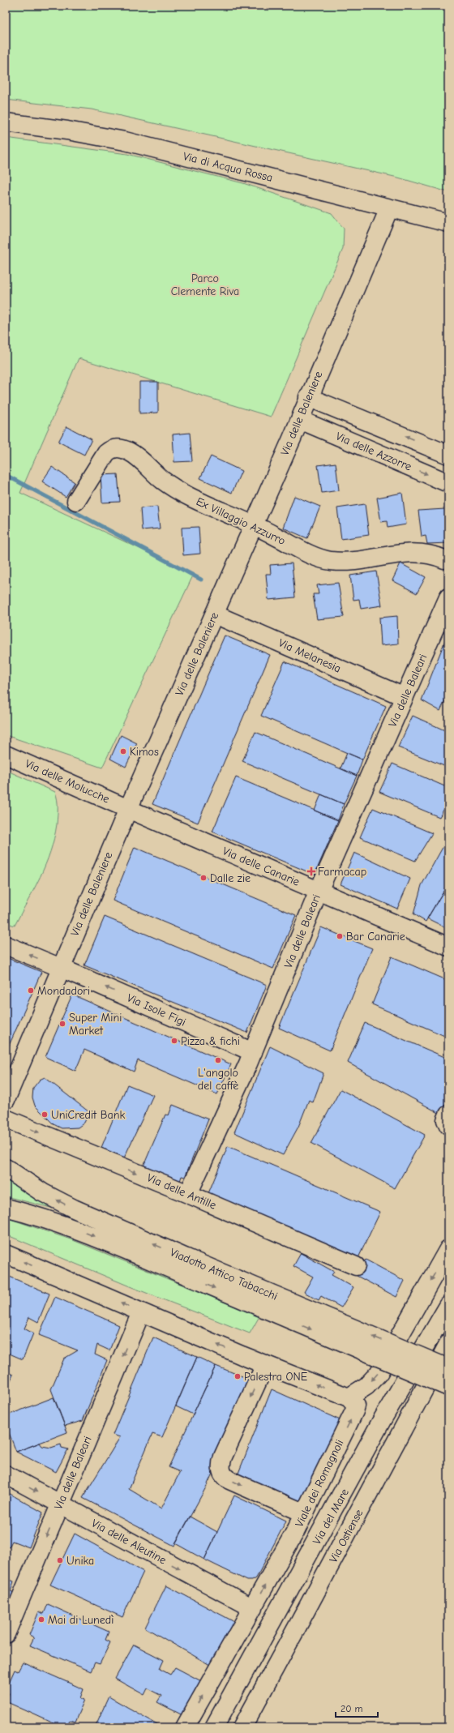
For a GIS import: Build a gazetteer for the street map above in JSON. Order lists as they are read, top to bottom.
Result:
{
  "streets": {
    "street": [
      "Via di Acqua Rossa",
      "Via delle Baleniere",
      "Via delle Azzorre",
      "Ex Villaggio Azzurro",
      "Via Melanesia",
      "Via delle Baleari",
      "Via delle Molucche",
      "Via delle Canarie",
      "Via Isole Figi",
      "Via delle Antille",
      "Viadotto Attico Tabacchi",
      "Viale dei Romagnoli",
      "Via del Mare",
      "Via Ostiense",
      "Via delle Aleutine"
    ]
  },
  "crossings": [
    ["Via di Acqua Rossa", "Via delle Baleniere"],
    ["Via delle Baleniere", "Via delle Azzorre"],
    ["Via delle Baleniere", "Ex Villaggio Azzurro"],
    ["Via delle Baleniere", "Via Melanesia"],
    ["Via delle Baleniere", "Via delle Molucche"],
    ["Via delle Baleniere", "Via delle Canarie"],
    ["Via delle Baleniere", "Via Isole Figi"],
    ["Via Melanesia", "Via delle Baleari"],
    ["Via delle Baleari", "Via delle Canarie"],
    ["Via delle Baleari", "Via Isole Figi"],
    ["Via delle Baleari", "Via delle Antille"],
    ["Via delle Baleari", "Via delle Aleutine"],
    ["Via delle Molucche", "Via delle Canarie"],
    ["Viale dei Romagnoli", "Via delle Aleutine"]
  ],
  "one_way": ["Via Isole Figi", "Viale dei Romagnoli", "Via delle Aleutine"],
  "parks": ["Parco Clemente Riva"],
  "places": {
    "other": [
      "Kimos",
      "Dalle zie",
      "Bar Canarie",
      "Mondadori",
      "Super Mini Market",
      "Pizza & fichi",
      "L'angolo del caffè",
      "UniCredit Bank",
      "Palestra ONE",
      "Unika",
      "Mai di Lunedì"
    ],
    "health": ["Farmacap"]
  },
  "scale_bar": "20 m"
}
